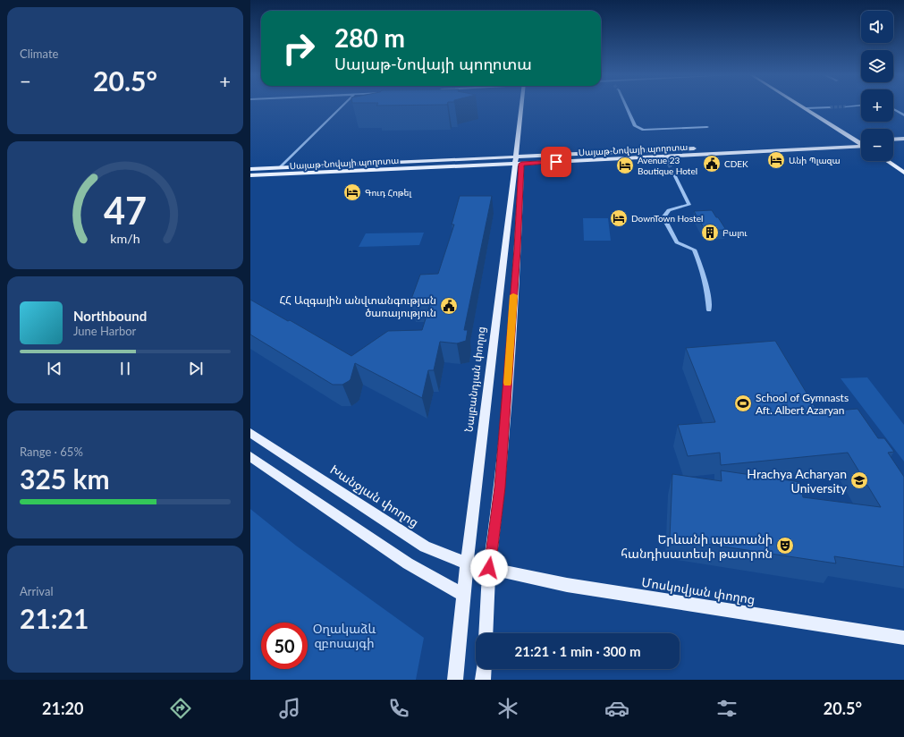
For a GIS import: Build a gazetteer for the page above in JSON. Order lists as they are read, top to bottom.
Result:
{
  "streets": {
    "main road": [
      "Սայաթ-Նովայի պողոտա",
      "Նալբանդյան փողոց",
      "Խանջյան փողոց",
      "Մոսկովյան փողոց"
    ]
  },
  "crossings": [
    ["Սայաթ-Նովայի պողոտա", "Նալբանդյան փողոց"],
    ["Նալբանդյան փողոց", "Խանջյան փողոց"],
    ["Նալբանդյան փողոց", "Մոսկովյան փողոց"],
    ["Խանջյան փողոց", "Մոսկովյան փողոց"]
  ],
  "parks": ["Օղակաձև զբոսայգի"],
  "places": {
    "hotel": [
      "Անի Պլազա",
      "Avenue 23 Boutique Hotel",
      "Գուդ Հոթել",
      "DownTown Hostel"
    ],
    "public building": ["CDEK", "ՀՀ Ազգային անվտանգության ծառայություն"],
    "building": ["Բալու"],
    "sports": ["School of Gymnasts Aft. Albert Azaryan"],
    "school or university": ["Hrachya Acharyan University"],
    "theatre": ["Երևանի պատանի հանդիսատեսի թատրոն"]
  },
  "page": {
    "tile": [
      "Climate",
      ["Range · 65%", "325 km"],
      ["Arrival", "21:21"]
    ],
    "map_buttons": ["+", "−"],
    "turn": ["280 m", "Սայաթ-Նովայի պողոտա"],
    "heat": ["−", "20.5°", "+"],
    "song": ["Northbound", "June Harbor"],
    "limit": "50",
    "trip": "21:21 · 1 min · 300 m",
    "tabs": ["21:20", "20.5°"],
    "gauge": ["47", "km/h"]
  }
}
